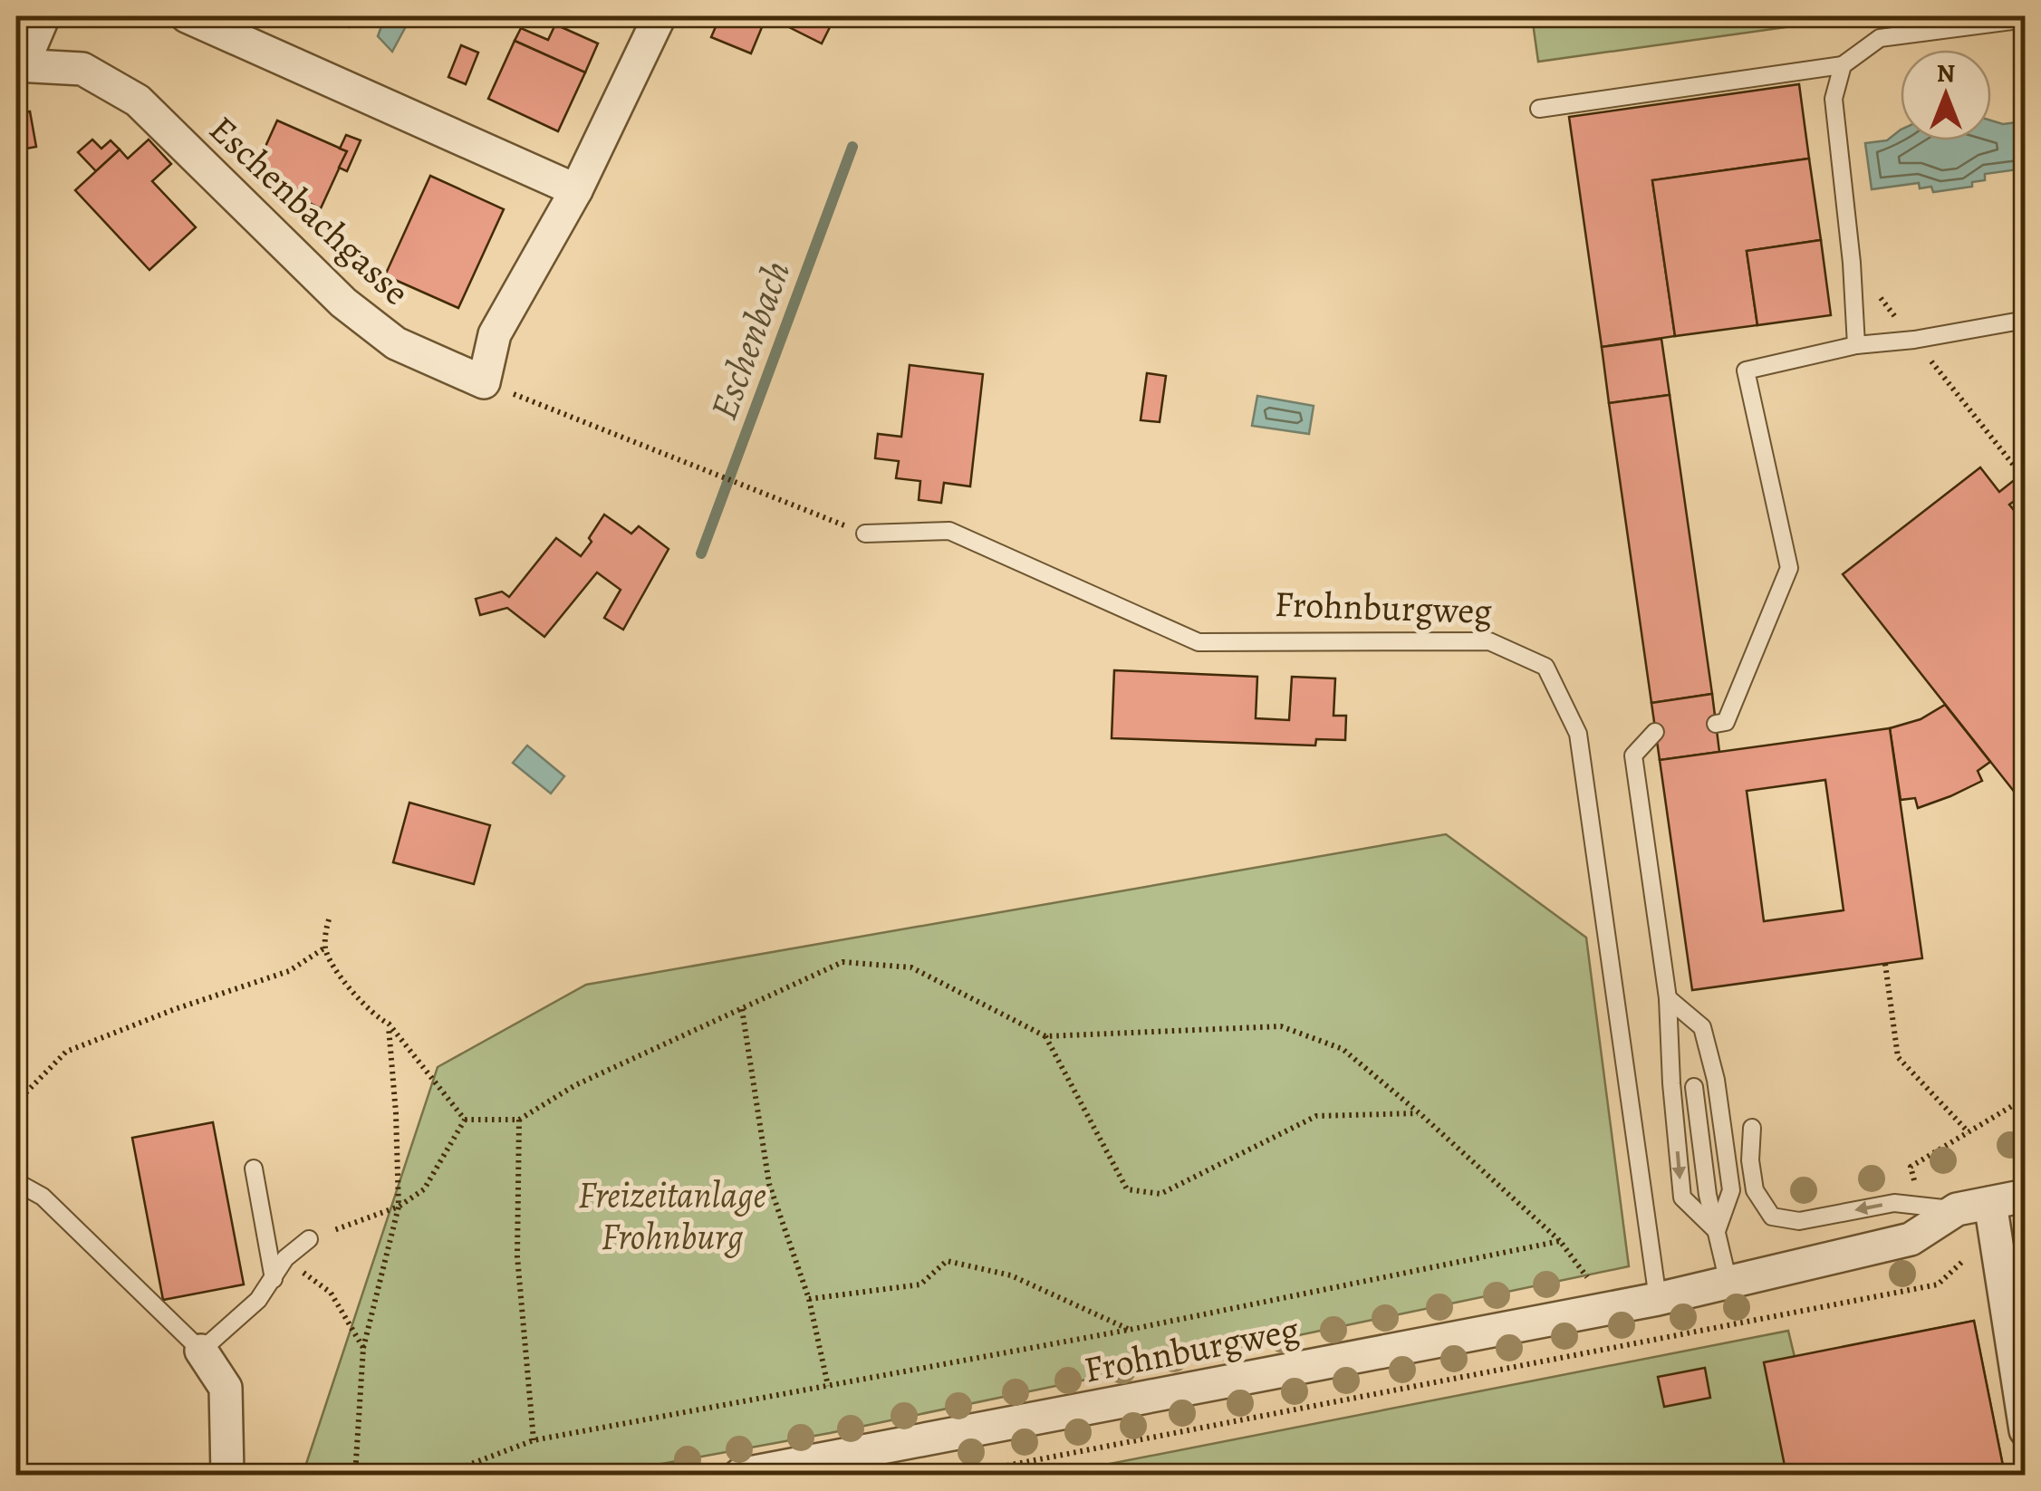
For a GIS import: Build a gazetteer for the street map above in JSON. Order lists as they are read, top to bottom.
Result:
{
  "streets": {
    "street": ["Eschenbachgasse", "Frohnburgweg"]
  },
  "water": ["Eschenbach"],
  "parks": ["Freizeitanlage Frohnburg"],
  "north": "top"
}
